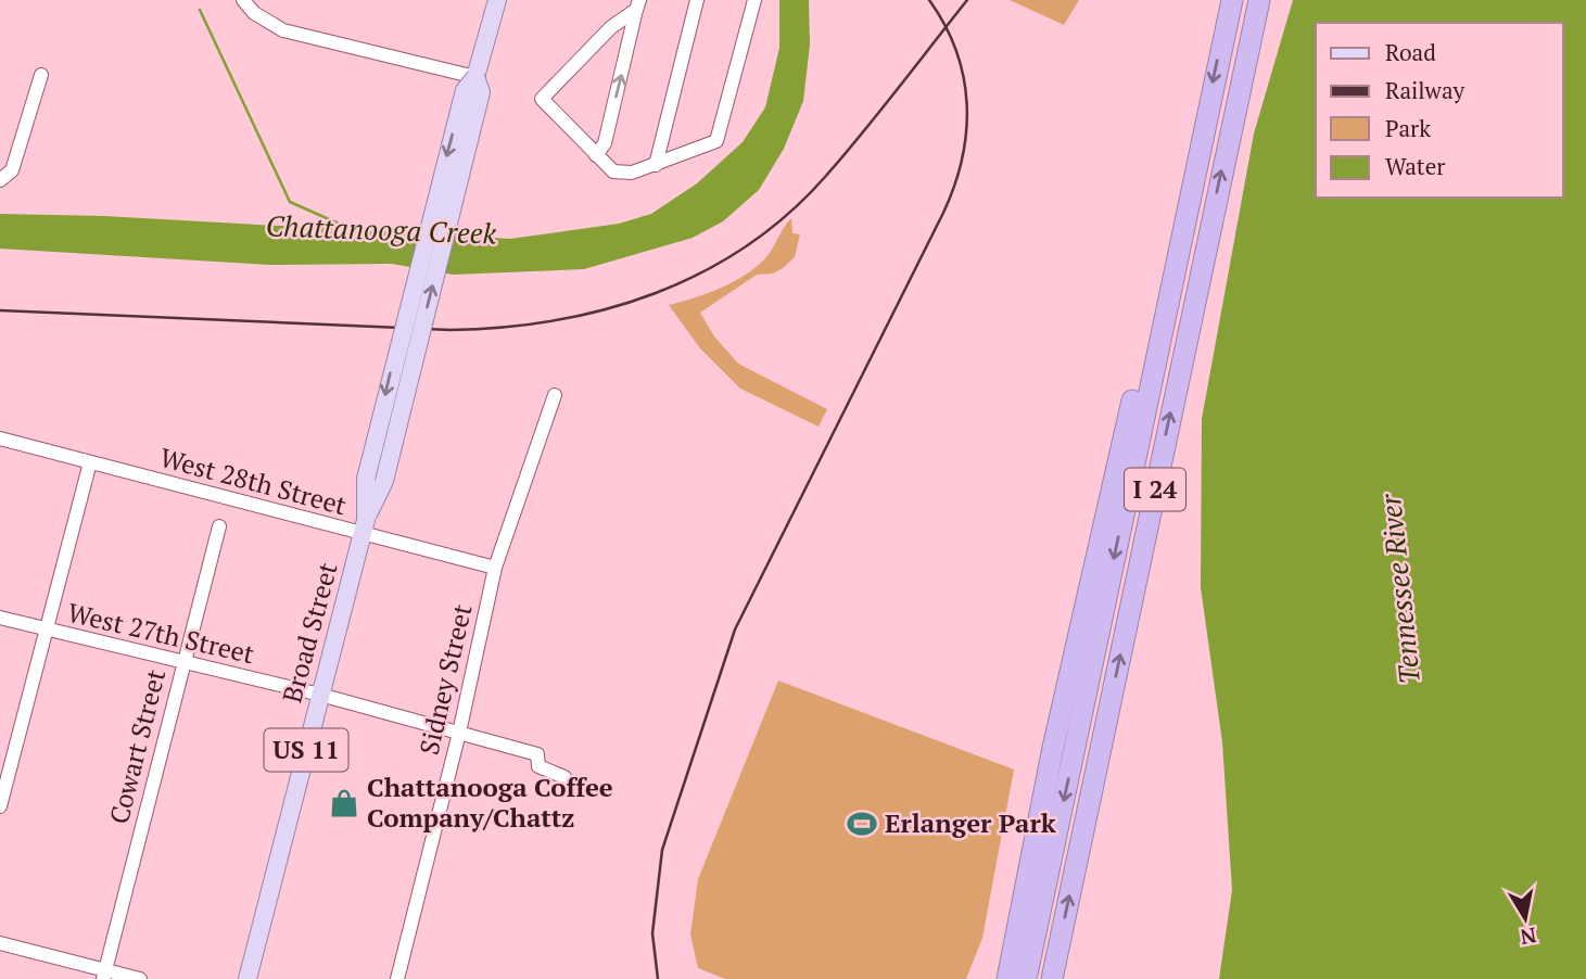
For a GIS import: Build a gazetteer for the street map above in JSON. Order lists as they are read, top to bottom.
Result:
{
  "streets": {
    "highway": ["I 24"],
    "main road": ["Broad Street", "US 11"],
    "street": [
      "West 28th Street",
      "West 27th Street",
      "Sidney Street",
      "Cowart Street"
    ]
  },
  "crossings": [
    ["West 28th Street", "Broad Street"],
    ["West 28th Street", "Sidney Street"],
    ["Broad Street", "West 27th Street"],
    ["West 27th Street", "Sidney Street"],
    ["West 27th Street", "Cowart Street"]
  ],
  "water": ["Chattanooga Creek", "Tennessee River"],
  "places": {
    "shop": ["Chattanooga Coffee Company/Chattz"],
    "sports": ["Erlanger Park"]
  },
  "legend": [
    "Road",
    "Railway",
    "Park",
    "Water"
  ],
  "north": "bottom"
}
